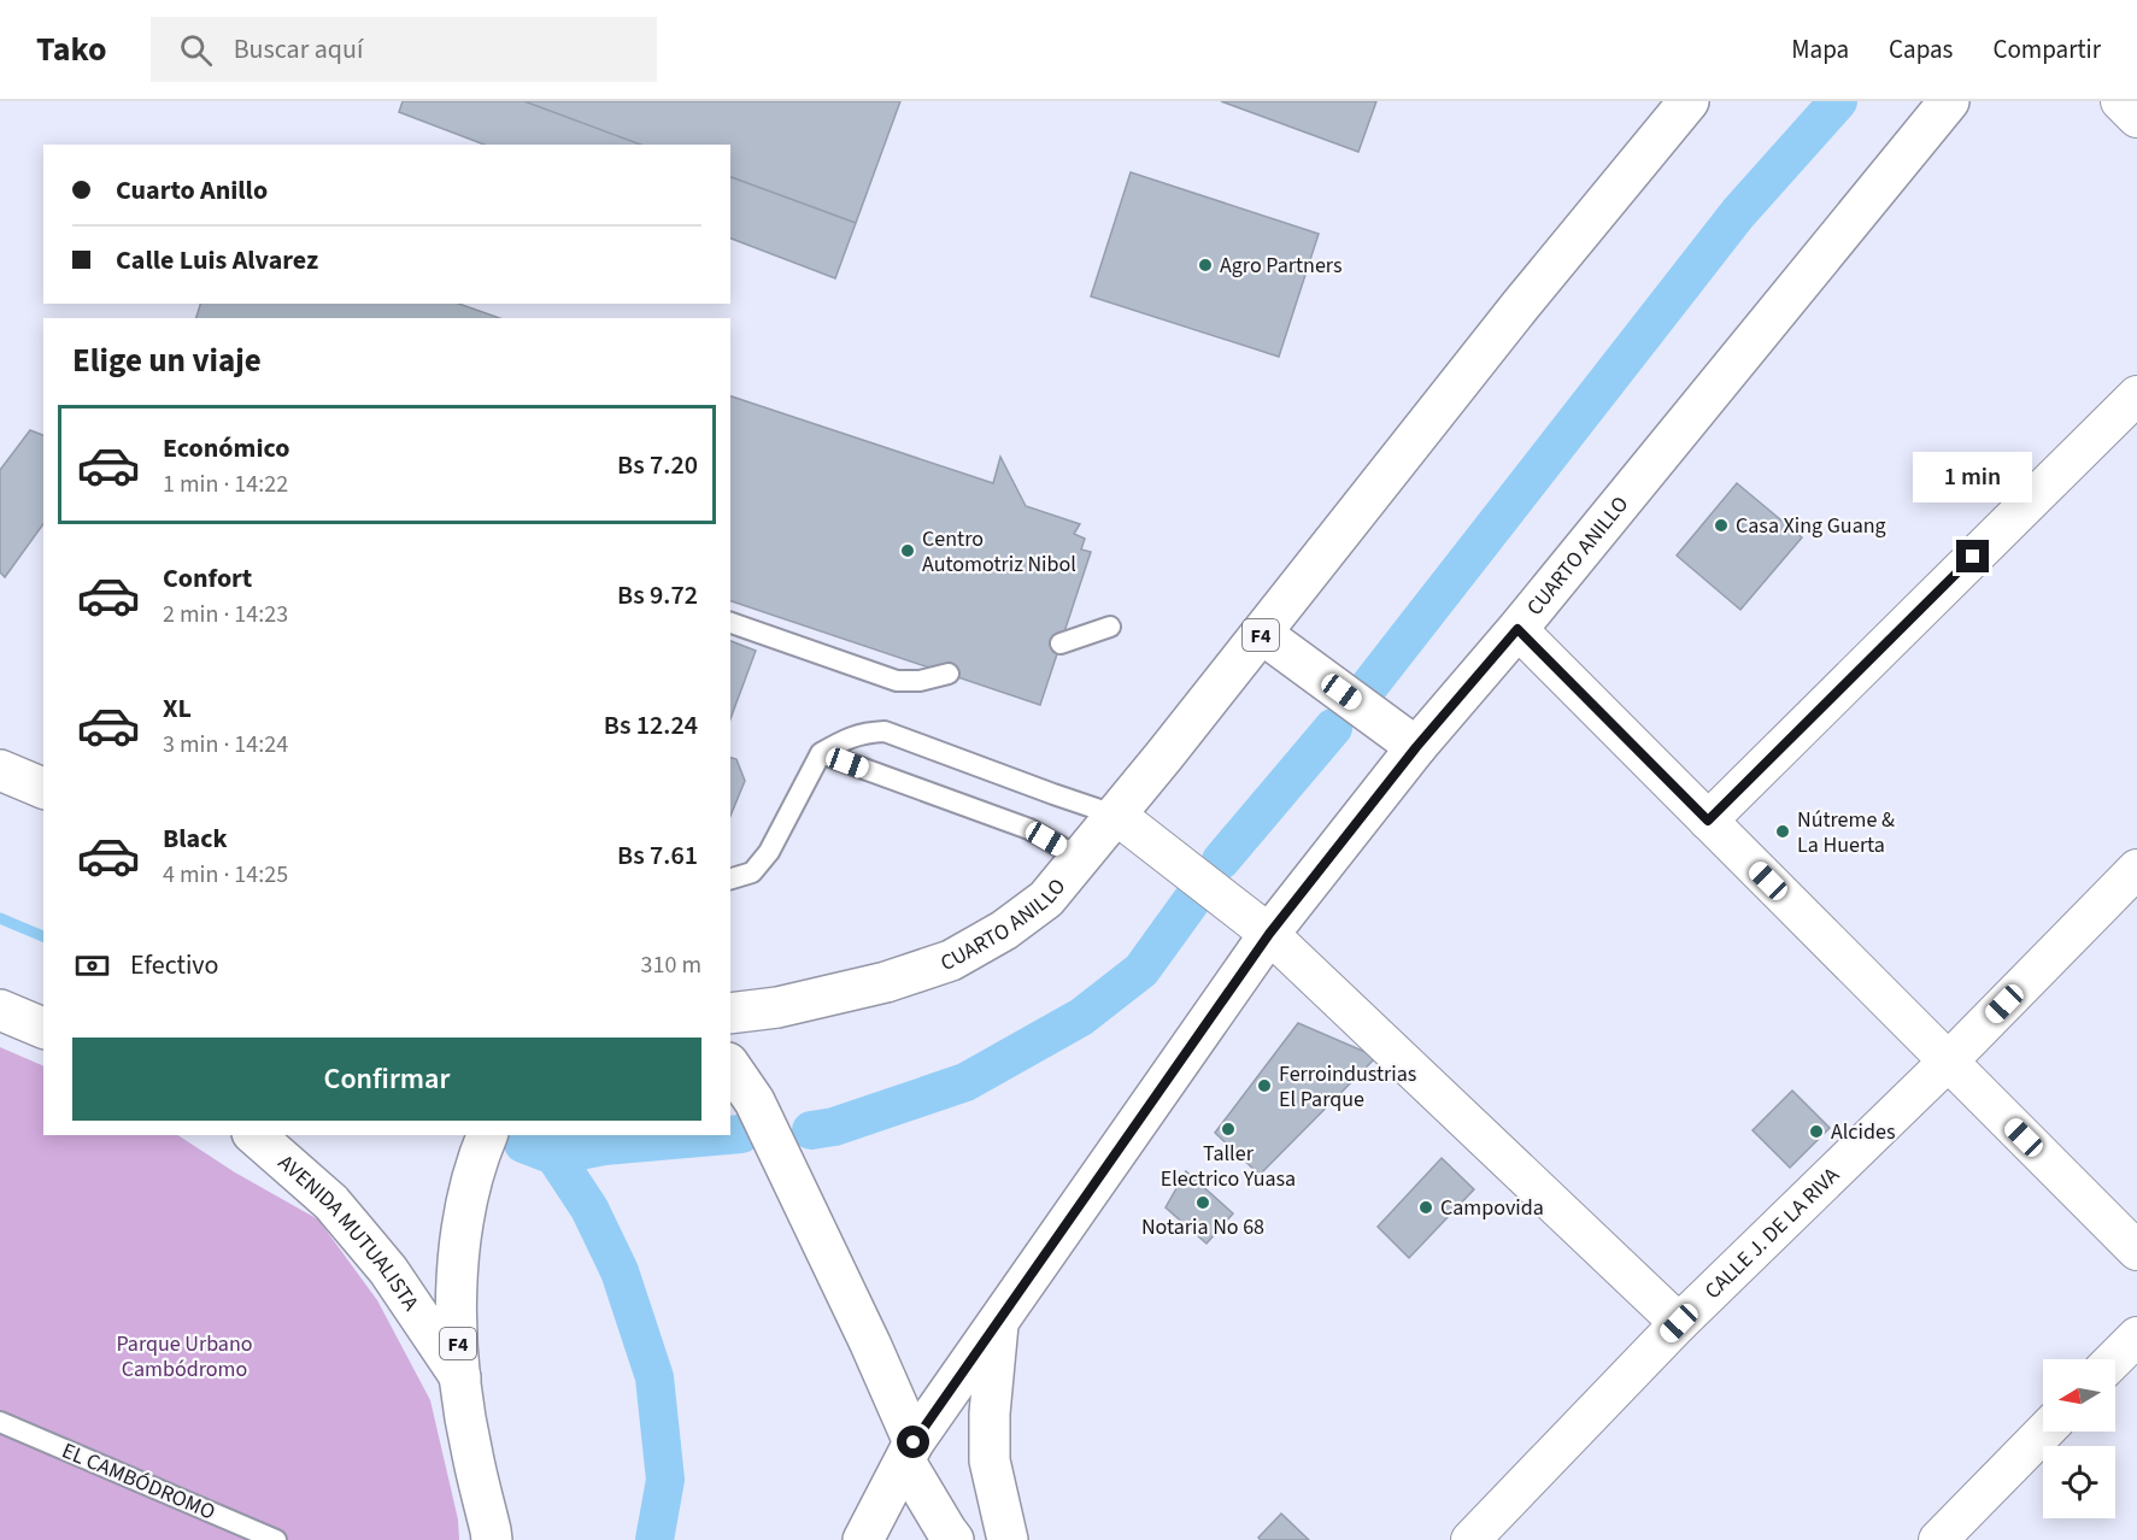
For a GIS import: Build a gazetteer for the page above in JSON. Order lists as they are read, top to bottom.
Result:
{
  "streets": {
    "main road": ["CUARTO ANILLO", "F4", "AVENIDA MUTUALISTA"],
    "street": ["CALLE J. DE LA RIVA"],
    "lane": ["EL CAMBÓDROMO"]
  },
  "crossings": [
    ["F4", "AVENIDA MUTUALISTA"]
  ],
  "parks": ["Parque Urbano Cambódromo"],
  "places": [
    "Agro Partners",
    "Casa Xing Guang",
    "Centro Automotriz Nibol",
    "Nútreme & La Huerta",
    "Ferroindustrias El Parque",
    "Taller Electrico Yuasa",
    "Alcides",
    "Notaria No 68",
    "Campovida"
  ],
  "north": "left",
  "page": {
    "header": "Tako",
    "search": "Buscar aquí",
    "nav": ["Mapa", "Capas", "Compartir"],
    "banner": ["Cuarto Anillo", "Calle Luis Alvarez"],
    "heading": "Elige un viaje",
    "list": [
      {
        "name": "Económico",
        "note": "1 min · 14:22",
        "value": "Bs 7.20"
      },
      {
        "name": "Confort",
        "note": "2 min · 14:23",
        "value": "Bs 9.72"
      },
      {
        "name": "XL",
        "note": "3 min · 14:24",
        "value": "Bs 12.24"
      },
      {
        "name": "Black",
        "note": "4 min · 14:25",
        "value": "Bs 7.61"
      }
    ],
    "bubble": "1 min",
    "pay": ["Efectivo", "310 m"],
    "buttons": "Confirmar"
  }
}
